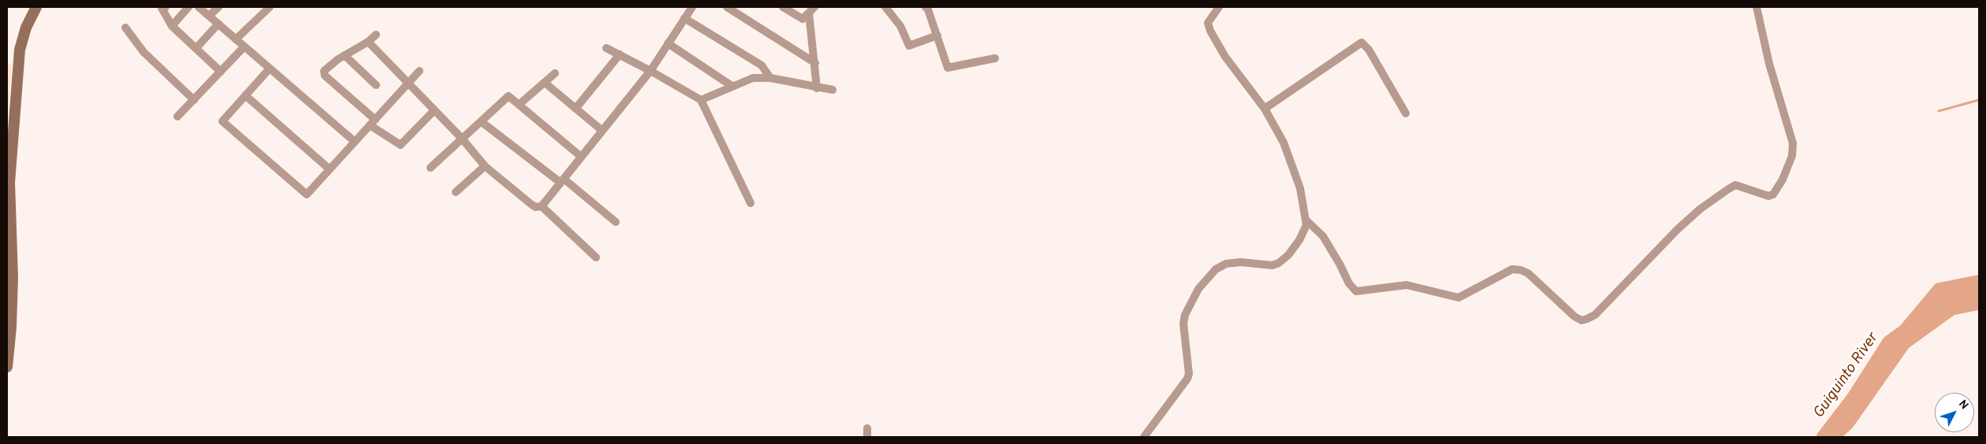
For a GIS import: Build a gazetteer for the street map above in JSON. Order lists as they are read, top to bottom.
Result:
{
  "water": ["Guiguinto River"],
  "north": "top right"
}
